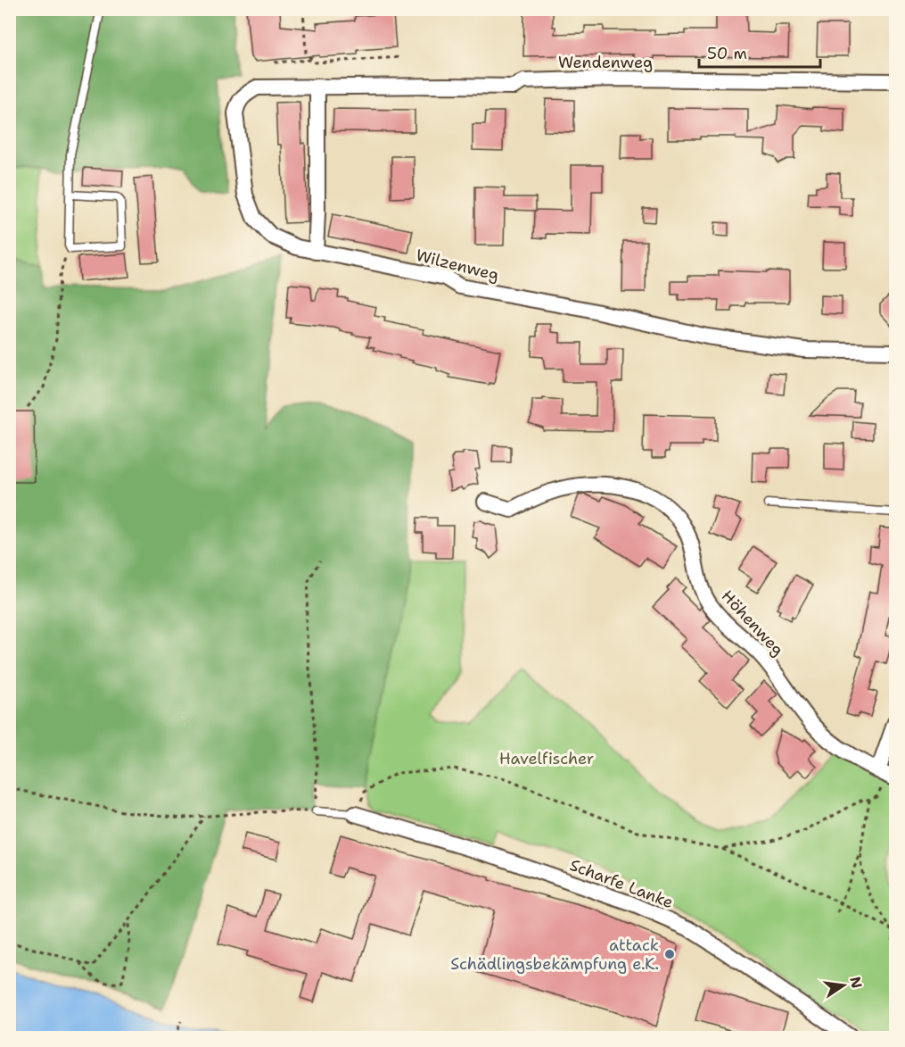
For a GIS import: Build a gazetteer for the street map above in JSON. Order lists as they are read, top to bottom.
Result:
{
  "streets": {
    "street": [
      "Wendenweg",
      "Wilzenweg",
      "Höhenweg",
      "Scharfe Lanke"
    ]
  },
  "crossings": [
    ["Wendenweg", "Wilzenweg"]
  ],
  "parks": ["Havelfischer"],
  "places": ["attack Schädlingsbekämpfung e.K."],
  "scale_bar": "50 m",
  "north": "right"
}
